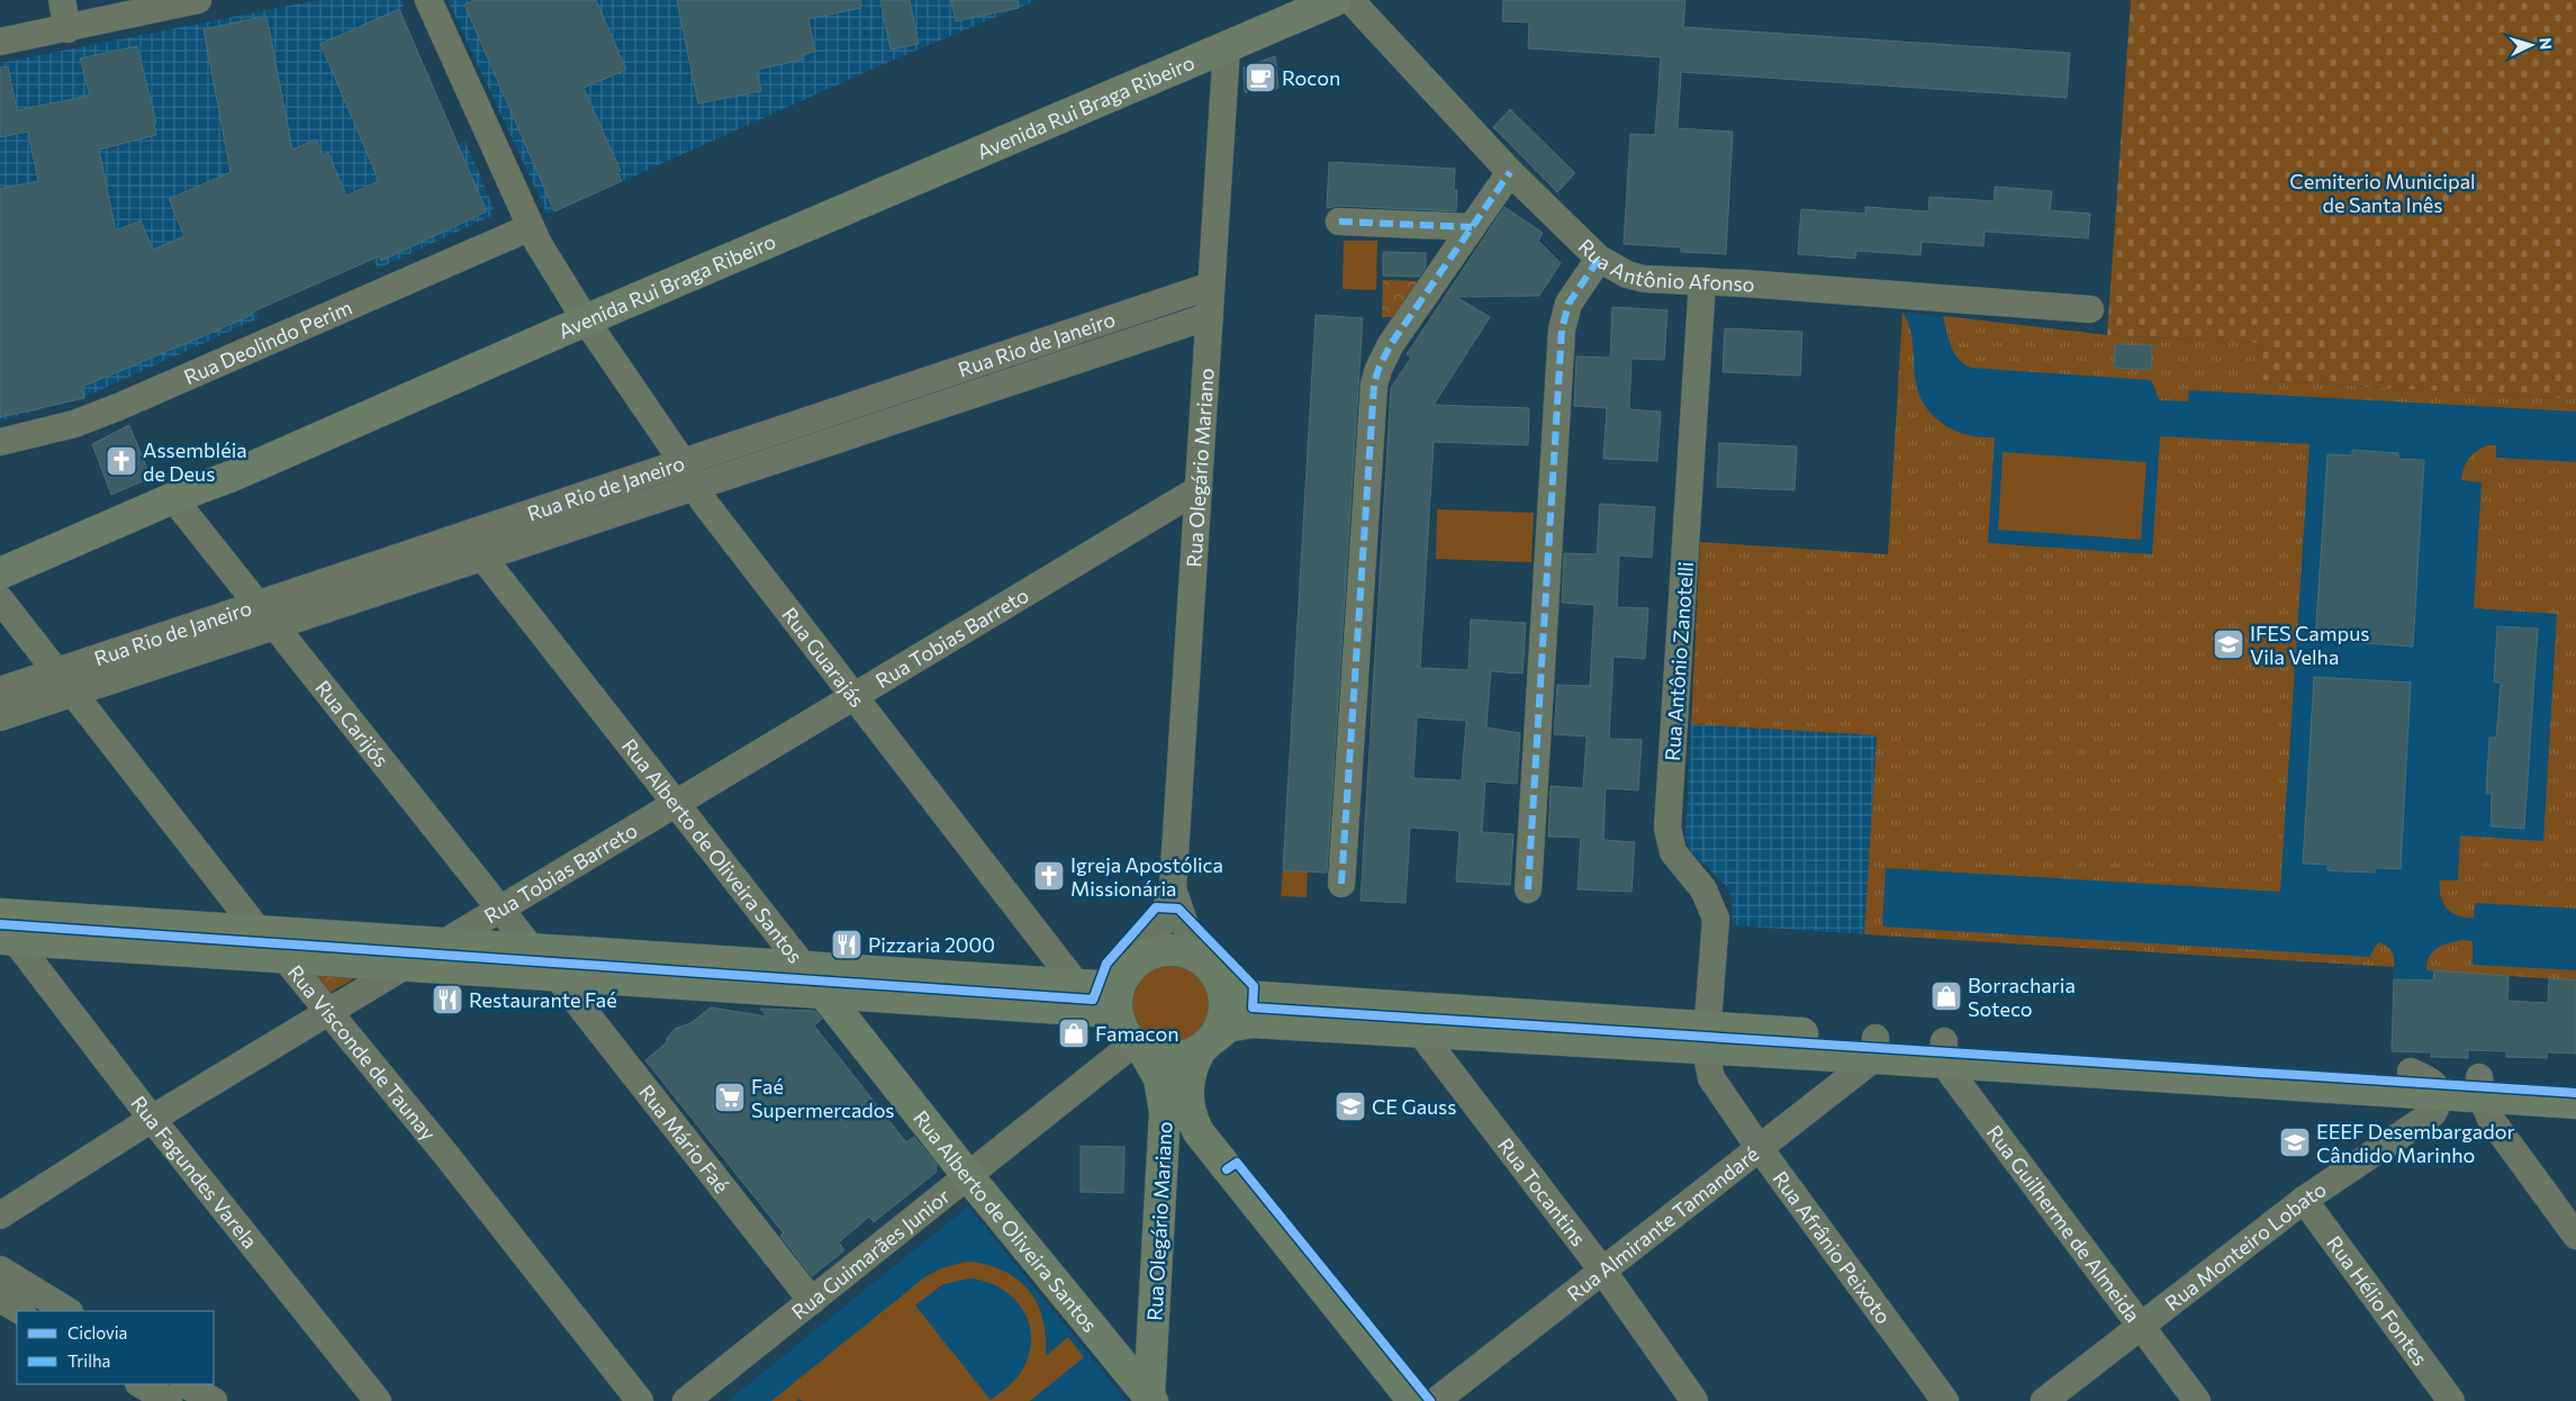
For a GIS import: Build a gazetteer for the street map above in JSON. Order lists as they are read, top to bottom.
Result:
{
  "streets": {
    "main road": ["Avenida Rui Braga Ribeiro", "Rua Olegário Mariano", "Rua Alberto de Oliveira Santos"],
    "street": [
      "Rua Antônio Afonso",
      "Rua Deolindo Perim",
      "Rua Rio de Janeiro",
      "Rua Tobias Barreto",
      "Rua Guarajás",
      "Rua Antônio Zanotelli",
      "Rua Carijós",
      "Rua Visconde de Taunay",
      "Rua Mário Faé",
      "Rua Fagundes Varela",
      "Rua Tocantins",
      "Rua Almirante Tamandaré",
      "Rua Guilherme de Almeida",
      "Rua Monteiro Lobato",
      "Rua Afrânio Peixoto",
      "Rua Guimarães Junior",
      "Rua Hélio Fontes"
    ]
  },
  "crossings": [
    ["Avenida Rui Braga Ribeiro", "Rua Olegário Mariano"],
    ["Avenida Rui Braga Ribeiro", "Rua Guarajás"],
    ["Avenida Rui Braga Ribeiro", "Rua Carijós"],
    ["Rua Antônio Afonso", "Rua Antônio Zanotelli"],
    ["Rua Deolindo Perim", "Rua Guarajás"],
    ["Rua Rio de Janeiro", "Rua Olegário Mariano"],
    ["Rua Rio de Janeiro", "Rua Guarajás"],
    ["Rua Rio de Janeiro", "Rua Carijós"],
    ["Rua Rio de Janeiro", "Rua Alberto de Oliveira Santos"],
    ["Rua Rio de Janeiro", "Rua Visconde de Taunay"],
    ["Rua Olegário Mariano", "Rua Tobias Barreto"],
    ["Rua Olegário Mariano", "Rua Alberto de Oliveira Santos"],
    ["Rua Olegário Mariano", "Rua Guimarães Junior"],
    ["Rua Tobias Barreto", "Rua Guarajás"],
    ["Rua Tobias Barreto", "Rua Carijós"],
    ["Rua Tobias Barreto", "Rua Alberto de Oliveira Santos"],
    ["Rua Antônio Zanotelli", "Rua Afrânio Peixoto"],
    ["Rua Alberto de Oliveira Santos", "Rua Guimarães Junior"],
    ["Rua Mário Faé", "Rua Guimarães Junior"],
    ["Rua Tocantins", "Rua Almirante Tamandaré"],
    ["Rua Almirante Tamandaré", "Rua Afrânio Peixoto"],
    ["Rua Guilherme de Almeida", "Rua Monteiro Lobato"],
    ["Rua Monteiro Lobato", "Rua Hélio Fontes"]
  ],
  "parks": ["Cemiterio Municipal de Santa Inês"],
  "places": {
    "cafe": ["Rocon"],
    "church": ["Assembléia de Deus", "Igreja Apostólica Missionária"],
    "school or university": ["IFES Campus Vila Velha", "CE Gauss", "EEEF Desembargador Cândido Marinho"],
    "restaurant": ["Pizzaria 2000", "Restaurante Faé"],
    "shop": ["Borracharia Soteco", "Famacon"],
    "supermarket": ["Faé Supermercados"]
  },
  "legend": ["Ciclovia", "Trilha"],
  "north": "right"
}
